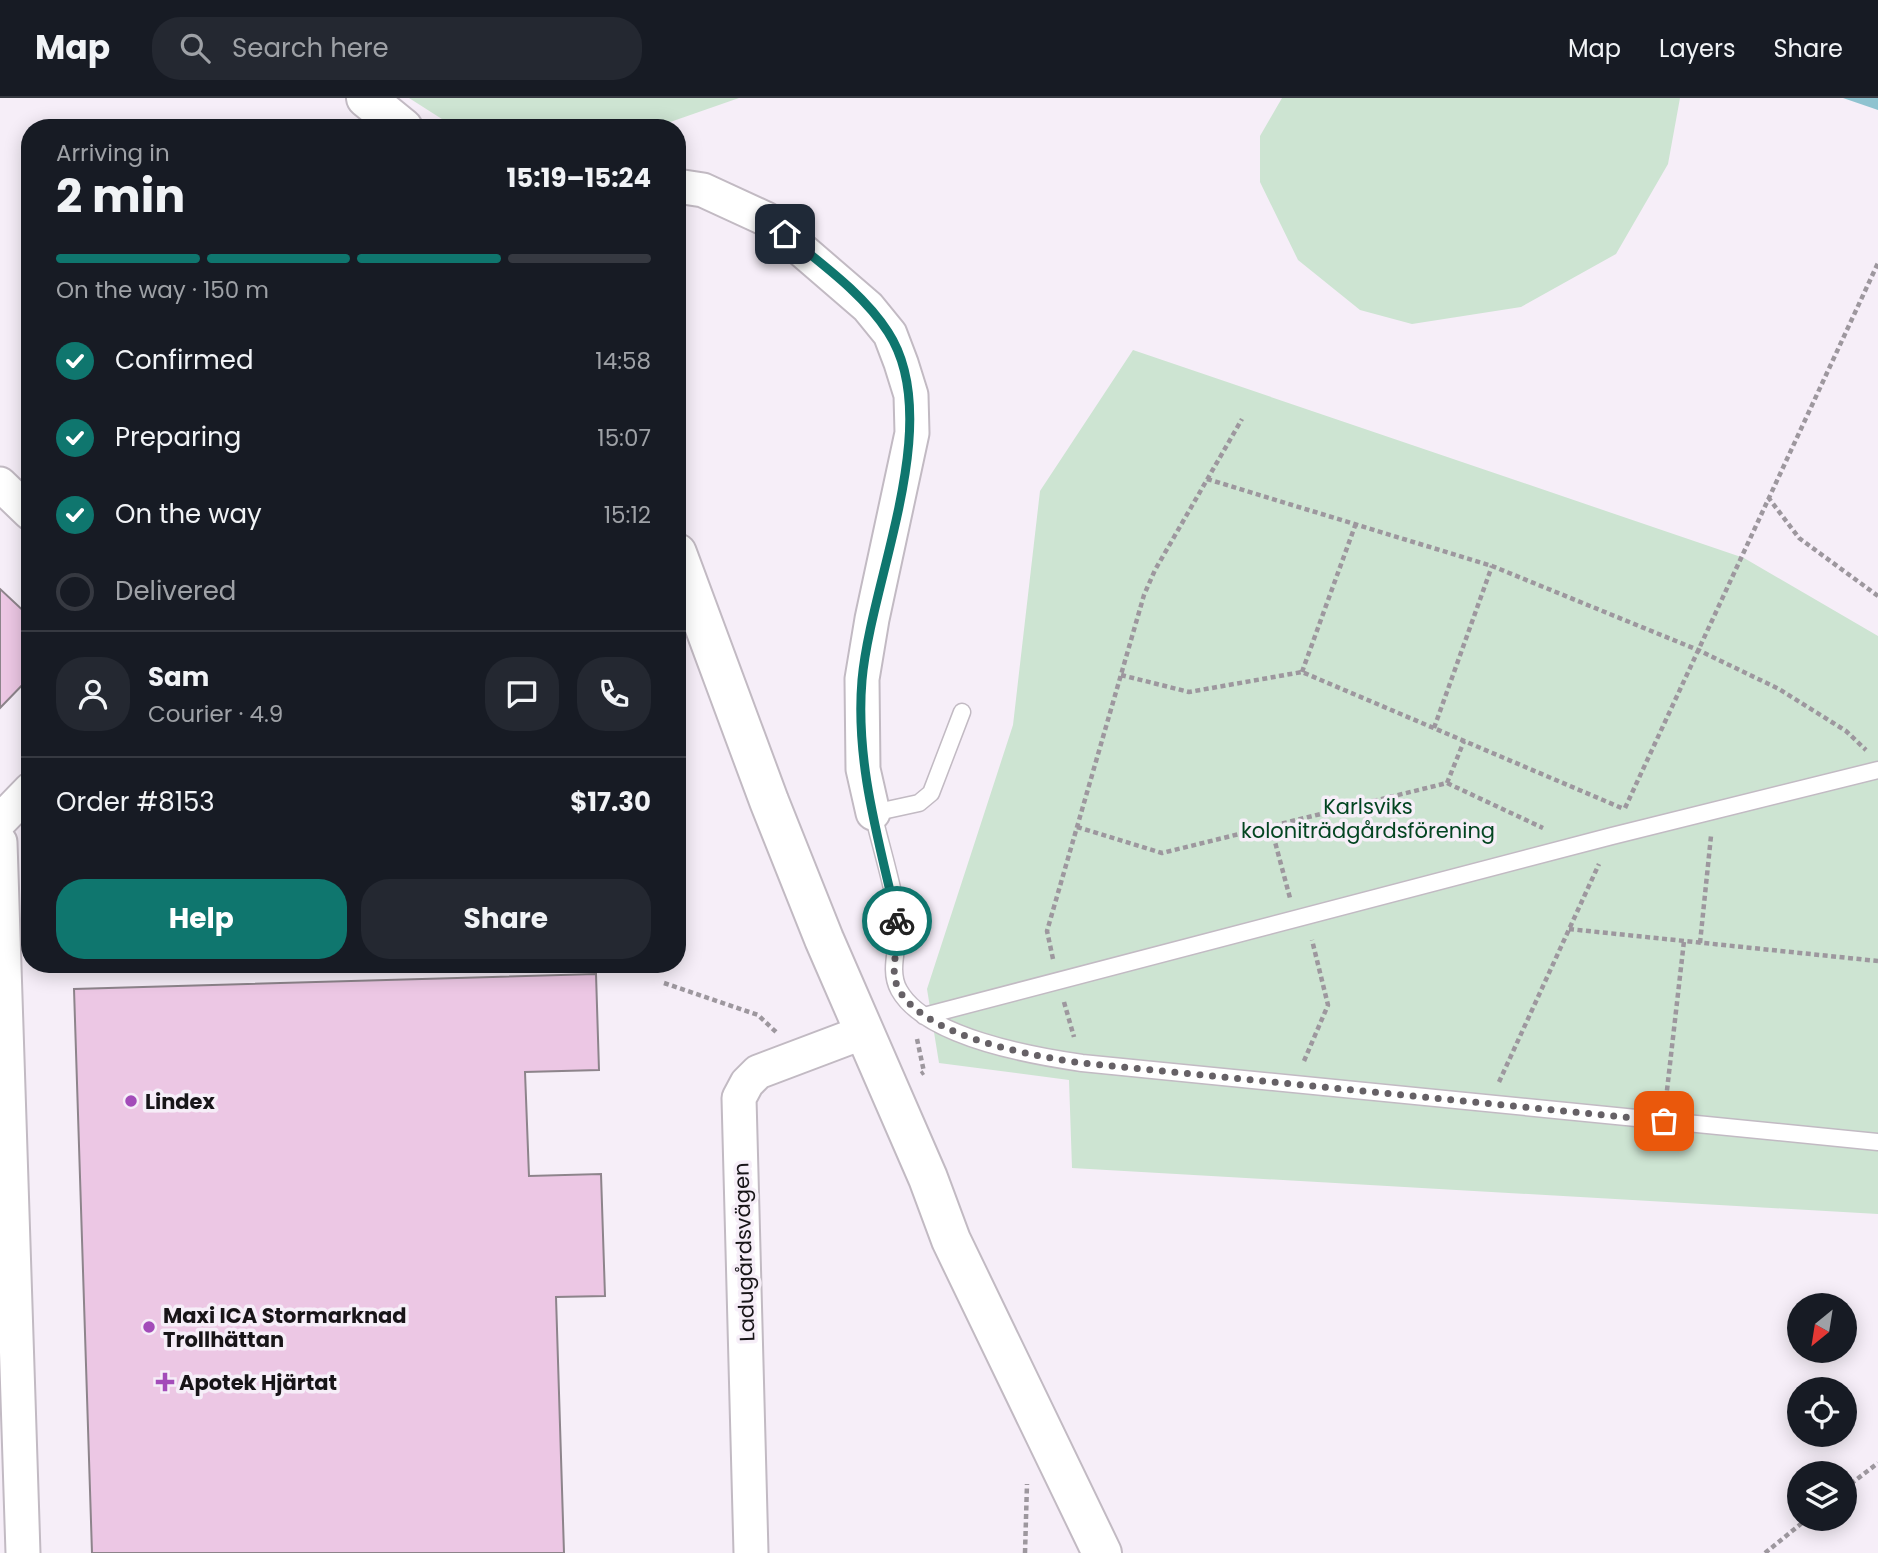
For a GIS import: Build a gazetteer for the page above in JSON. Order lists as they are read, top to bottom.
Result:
{
  "streets": {
    "street": ["Ladugårdsvägen"]
  },
  "parks": ["Karlsviks koloniträdgårdsförening"],
  "places": {
    "other": ["Lindex", "Maxi ICA Stormarknad Trollhättan"],
    "health": ["Apotek Hjärtat"]
  },
  "north": "bottom left",
  "page": {
    "header": "Map",
    "search": "Search here",
    "nav": ["Map", "Layers", "Share"],
    "heading": ["2 min", "Arriving in", "15:19–15:24"],
    "panel": [
      "Sam",
      "Courier · 4.9",
      "Order #8153",
      "$17.30"
    ],
    "bar": "On the way · 150 m",
    "list": [
      ["Confirmed", "14:58"],
      ["Preparing", "15:07"],
      ["On the way", "15:12"],
      "Delivered"
    ],
    "buttons": ["Help", "Share"]
  }
}
